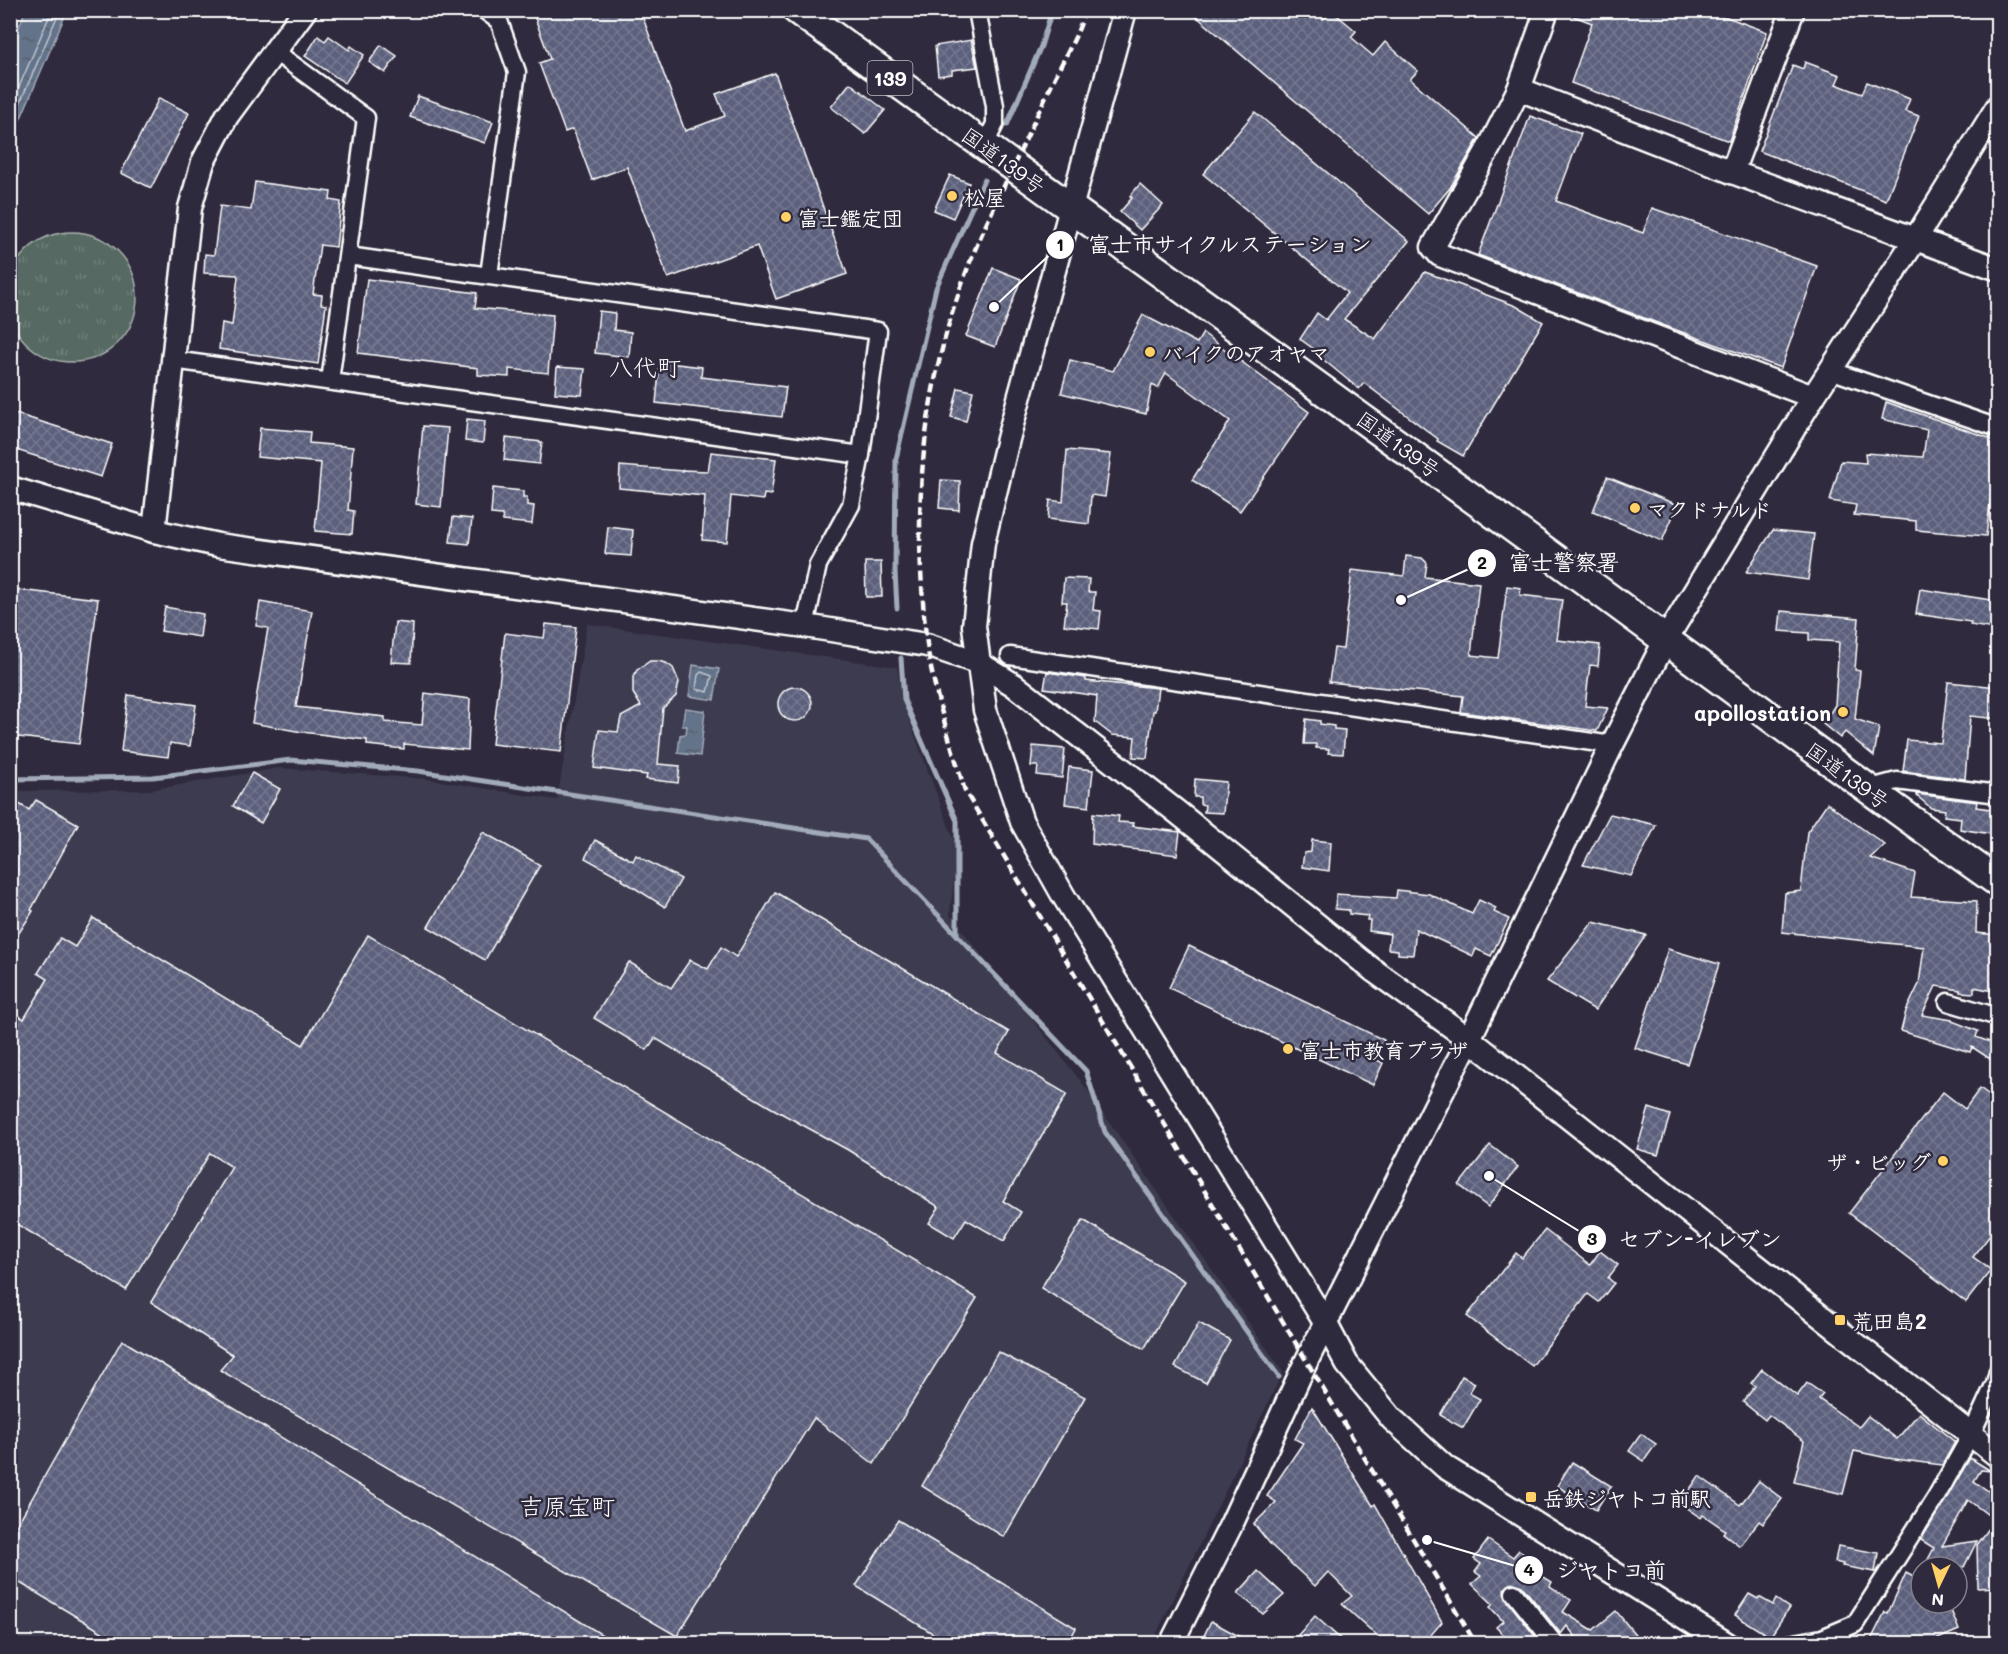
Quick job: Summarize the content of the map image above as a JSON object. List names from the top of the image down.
{
  "streets": {
    "highway": ["139", "国道139号"]
  },
  "districts": ["八代町", "吉原宝町"],
  "places": {
    "other": [
      "松屋",
      "富士鑑定団",
      "富士市サイクルステーション",
      "バイクのアオヤマ",
      "マクドナルド",
      "富士警察署",
      "apollostation",
      "富士市教育プラザ",
      "ザ・ビッグ",
      "セブン-イレブン",
      "ジヤトコ前"
    ],
    "transit": ["荒田島2", "岳鉄ジヤトコ前駅"]
  },
  "north": "bottom"
}
